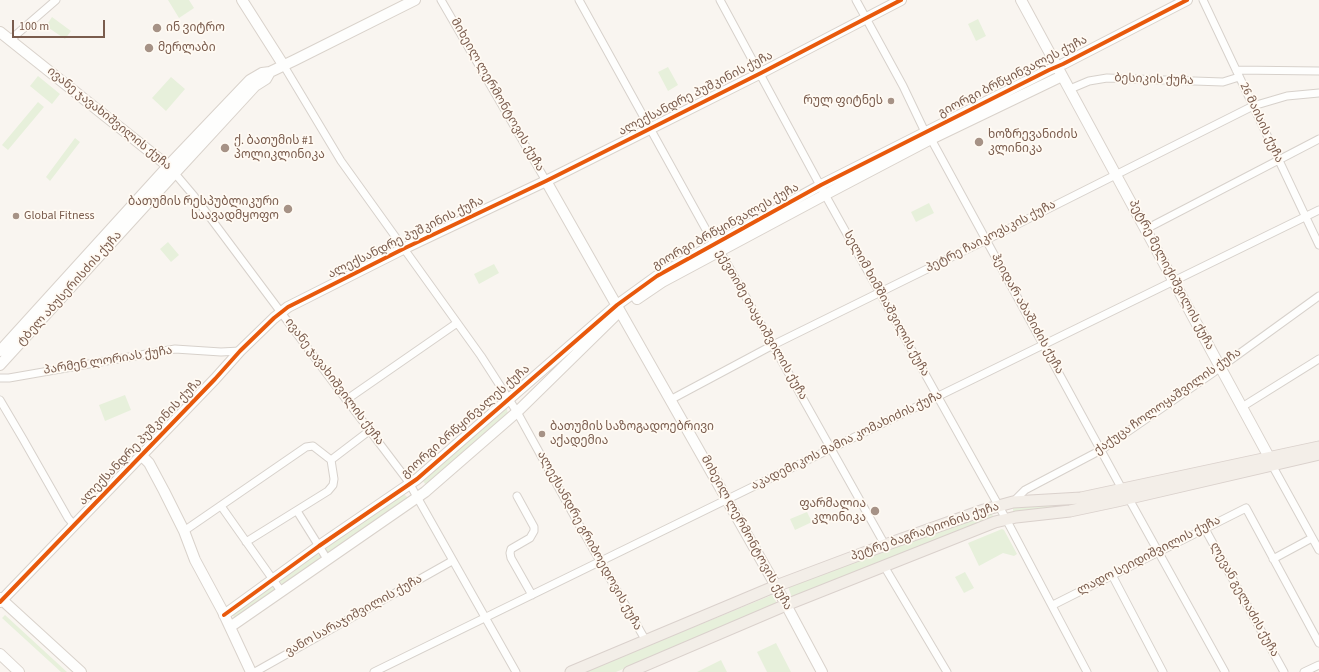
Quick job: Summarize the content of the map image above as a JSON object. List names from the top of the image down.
{
  "streets": {
    "main road": ["პეტრე ბაგრატიონის ქუჩა"],
    "street": [
      "გიორგი ბრწყინვალეს ქუჩა",
      "ბესიკის ქუჩა",
      "ალექსანდრე პუშკინის ქუჩა",
      "მიხეილ ლერმონტოვის ქუჩა",
      "ივანე ჯავახიშვილის ქუჩა",
      "26 მაისის ქუჩა",
      "პეტრე ჩაიკოვსკის ქუჩა",
      "პეტრე მელიქიშვილის ქუჩა",
      "ტბელ აბუსერისძის ქუჩა",
      "სელიმ ხიმშიაშვილის ქუჩა",
      "ჰეიდარ აბაშიძის ქუჩა",
      "ექვთიმე თაყაიშვილის ქუჩა",
      "პარმენ ლორიას ქუჩა",
      "ქაქუცა ჩოლოყაშვილის ქუჩა",
      "აკადემიკოს მამია კომახიძის ქუჩა",
      "ალექსანდრე გრიბოედოვის ქუჩა",
      "ლადო სეიდიშვილის ქუჩა",
      "ლევან გელაძის ქუჩა",
      "ვანო სარაჯიშვილის ქუჩა"
    ]
  },
  "crossings": [
    ["გიორგი ბრწყინვალეს ქუჩა", "მიხეილ ლერმონტოვის ქუჩა"],
    ["გიორგი ბრწყინვალეს ქუჩა", "ივანე ჯავახიშვილის ქუჩა"],
    ["გიორგი ბრწყინვალეს ქუჩა", "პეტრე მელიქიშვილის ქუჩა"],
    ["გიორგი ბრწყინვალეს ქუჩა", "სელიმ ხიმშიაშვილის ქუჩა"],
    ["გიორგი ბრწყინვალეს ქუჩა", "ჰეიდარ აბაშიძის ქუჩა"],
    ["გიორგი ბრწყინვალეს ქუჩა", "ექვთიმე თაყაიშვილის ქუჩა"],
    ["გიორგი ბრწყინვალეს ქუჩა", "ალექსანდრე გრიბოედოვის ქუჩა"],
    ["ბესიკის ქუჩა", "26 მაისის ქუჩა"],
    ["ბესიკის ქუჩა", "პეტრე მელიქიშვილის ქუჩა"],
    ["ალექსანდრე პუშკინის ქუჩა", "მიხეილ ლერმონტოვის ქუჩა"],
    ["ალექსანდრე პუშკინის ქუჩა", "ივანე ჯავახიშვილის ქუჩა"],
    ["ალექსანდრე პუშკინის ქუჩა", "სელიმ ხიმშიაშვილის ქუჩა"],
    ["ალექსანდრე პუშკინის ქუჩა", "ჰეიდარ აბაშიძის ქუჩა"],
    ["ალექსანდრე პუშკინის ქუჩა", "ექვთიმე თაყაიშვილის ქუჩა"],
    ["ალექსანდრე პუშკინის ქუჩა", "პარმენ ლორიას ქუჩა"],
    ["ალექსანდრე პუშკინის ქუჩა", "ალექსანდრე გრიბოედოვის ქუჩა"],
    ["მიხეილ ლერმონტოვის ქუჩა", "პეტრე ჩაიკოვსკის ქუჩა"],
    ["მიხეილ ლერმონტოვის ქუჩა", "აკადემიკოს მამია კომახიძის ქუჩა"],
    ["მიხეილ ლერმონტოვის ქუჩა", "პეტრე ბაგრატიონის ქუჩა"],
    ["ივანე ჯავახიშვილის ქუჩა", "ტბელ აბუსერისძის ქუჩა"],
    ["ივანე ჯავახიშვილის ქუჩა", "აკადემიკოს მამია კომახიძის ქუჩა"],
    ["ივანე ჯავახიშვილის ქუჩა", "ვანო სარაჯიშვილის ქუჩა"],
    ["26 მაისის ქუჩა", "პეტრე ჩაიკოვსკის ქუჩა"],
    ["26 მაისის ქუჩა", "აკადემიკოს მამია კომახიძის ქუჩა"],
    ["პეტრე ჩაიკოვსკის ქუჩა", "პეტრე მელიქიშვილის ქუჩა"],
    ["პეტრე ჩაიკოვსკის ქუჩა", "სელიმ ხიმშიაშვილის ქუჩა"],
    ["პეტრე ჩაიკოვსკის ქუჩა", "ჰეიდარ აბაშიძის ქუჩა"],
    ["პეტრე ჩაიკოვსკის ქუჩა", "ექვთიმე თაყაიშვილის ქუჩა"],
    ["პეტრე მელიქიშვილის ქუჩა", "ქაქუცა ჩოლოყაშვილის ქუჩა"],
    ["პეტრე მელიქიშვილის ქუჩა", "აკადემიკოს მამია კომახიძის ქუჩა"],
    ["პეტრე მელიქიშვილის ქუჩა", "პეტრე ბაგრატიონის ქუჩა"],
    ["ტბელ აბუსერისძის ქუჩა", "ალექსანდრე გრიბოედოვის ქუჩა"],
    ["სელიმ ხიმშიაშვილის ქუჩა", "აკადემიკოს მამია კომახიძის ქუჩა"],
    ["სელიმ ხიმშიაშვილის ქუჩა", "პეტრე ბაგრატიონის ქუჩა"],
    ["სელიმ ხიმშიაშვილის ქუჩა", "ლადო სეიდიშვილის ქუჩა"],
    ["ჰეიდარ აბაშიძის ქუჩა", "ქაქუცა ჩოლოყაშვილის ქუჩა"],
    ["ჰეიდარ აბაშიძის ქუჩა", "აკადემიკოს მამია კომახიძის ქუჩა"],
    ["ჰეიდარ აბაშიძის ქუჩა", "პეტრე ბაგრატიონის ქუჩა"],
    ["ექვთიმე თაყაიშვილის ქუჩა", "აკადემიკოს მამია კომახიძის ქუჩა"],
    ["ექვთიმე თაყაიშვილის ქუჩა", "პეტრე ბაგრატიონის ქუჩა"],
    ["ქაქუცა ჩოლოყაშვილის ქუჩა", "პეტრე ბაგრატიონის ქუჩა"],
    ["აკადემიკოს მამია კომახიძის ქუჩა", "ალექსანდრე გრიბოედოვის ქუჩა"],
    ["პეტრე ბაგრატიონის ქუჩა", "ალექსანდრე გრიბოედოვის ქუჩა"],
    ["ლადო სეიდიშვილის ქუჩა", "ლევან გელაძის ქუჩა"]
  ],
  "places": [
    "ინ ვიტრო",
    "მერლაბი",
    "რულ ფიტნეს",
    "ხოზრევანიძის კლინიკა",
    "ქ. ბათუმის #1 პოლიკლინიკა",
    "ბათუმის რესპუბლიკური საავადმყოფო",
    "Global Fitness",
    "ბათუმის საზოგადოებრივი აქადემია",
    "ფარმალია კლინიკა"
  ],
  "scale_bar": "100 m"
}
